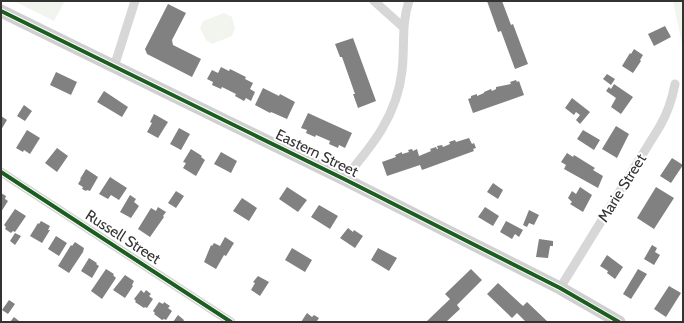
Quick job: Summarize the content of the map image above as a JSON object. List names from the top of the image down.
{
  "streets": {
    "street": ["Eastern Street", "Marie Street", "Russell Street"]
  },
  "crossings": [
    ["Eastern Street", "Marie Street"]
  ]
}
